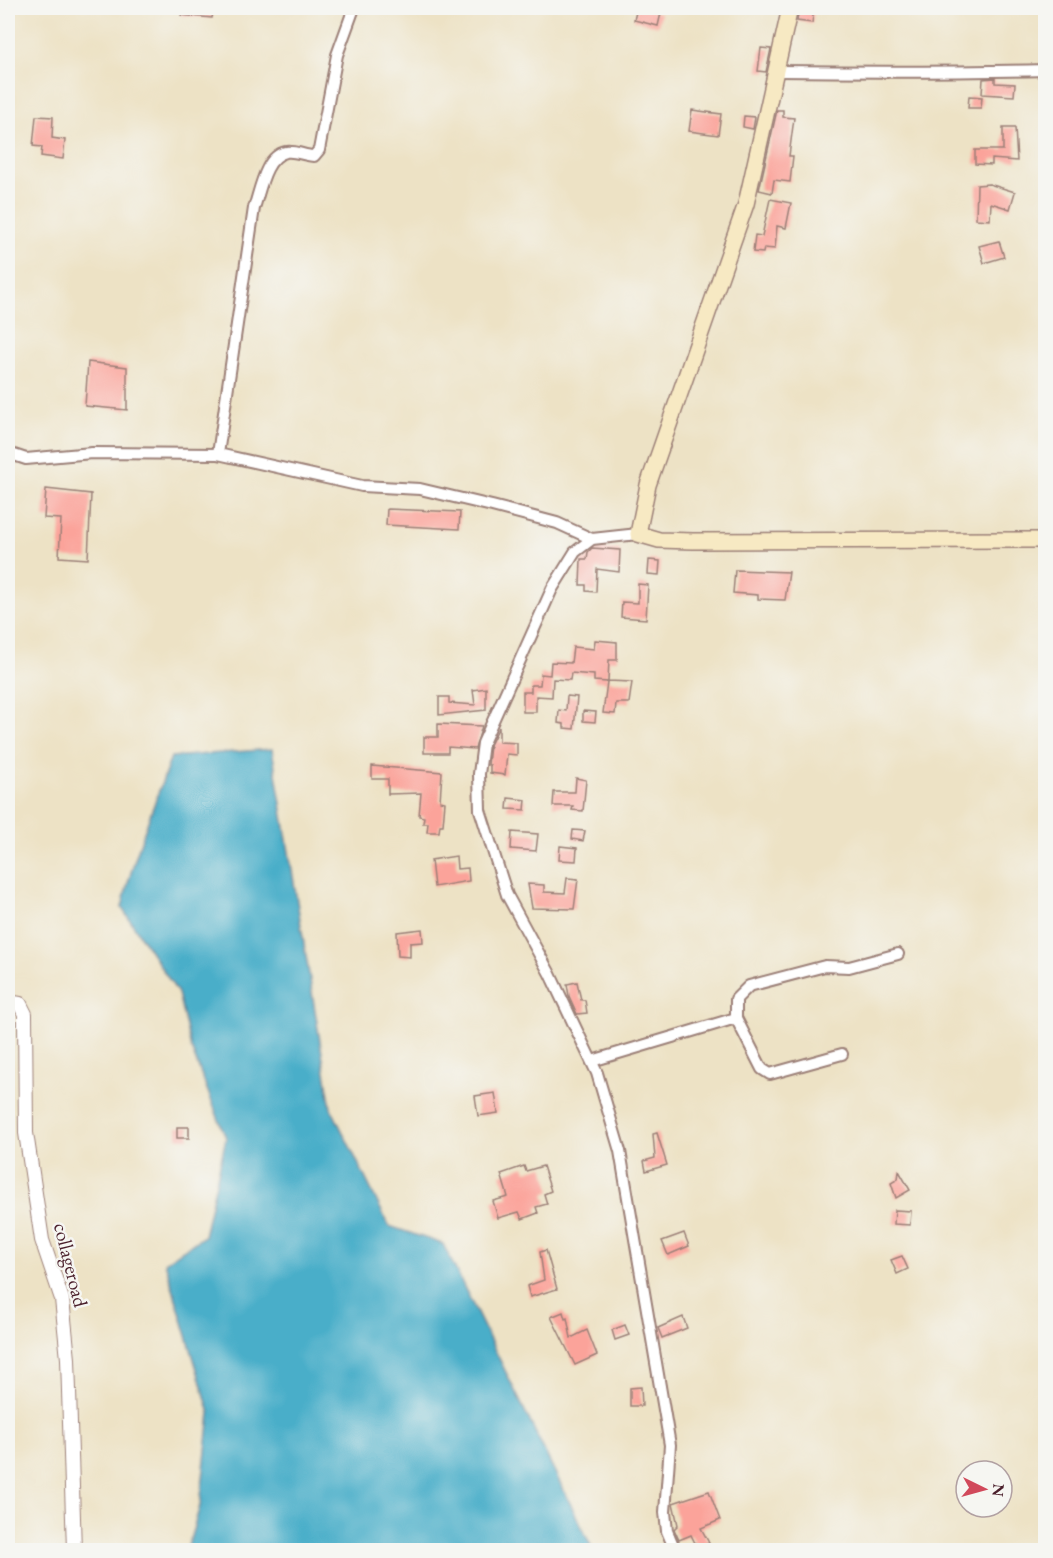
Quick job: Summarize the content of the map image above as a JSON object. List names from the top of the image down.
{
  "streets": {
    "street": ["collageroad"]
  },
  "north": "right"
}
